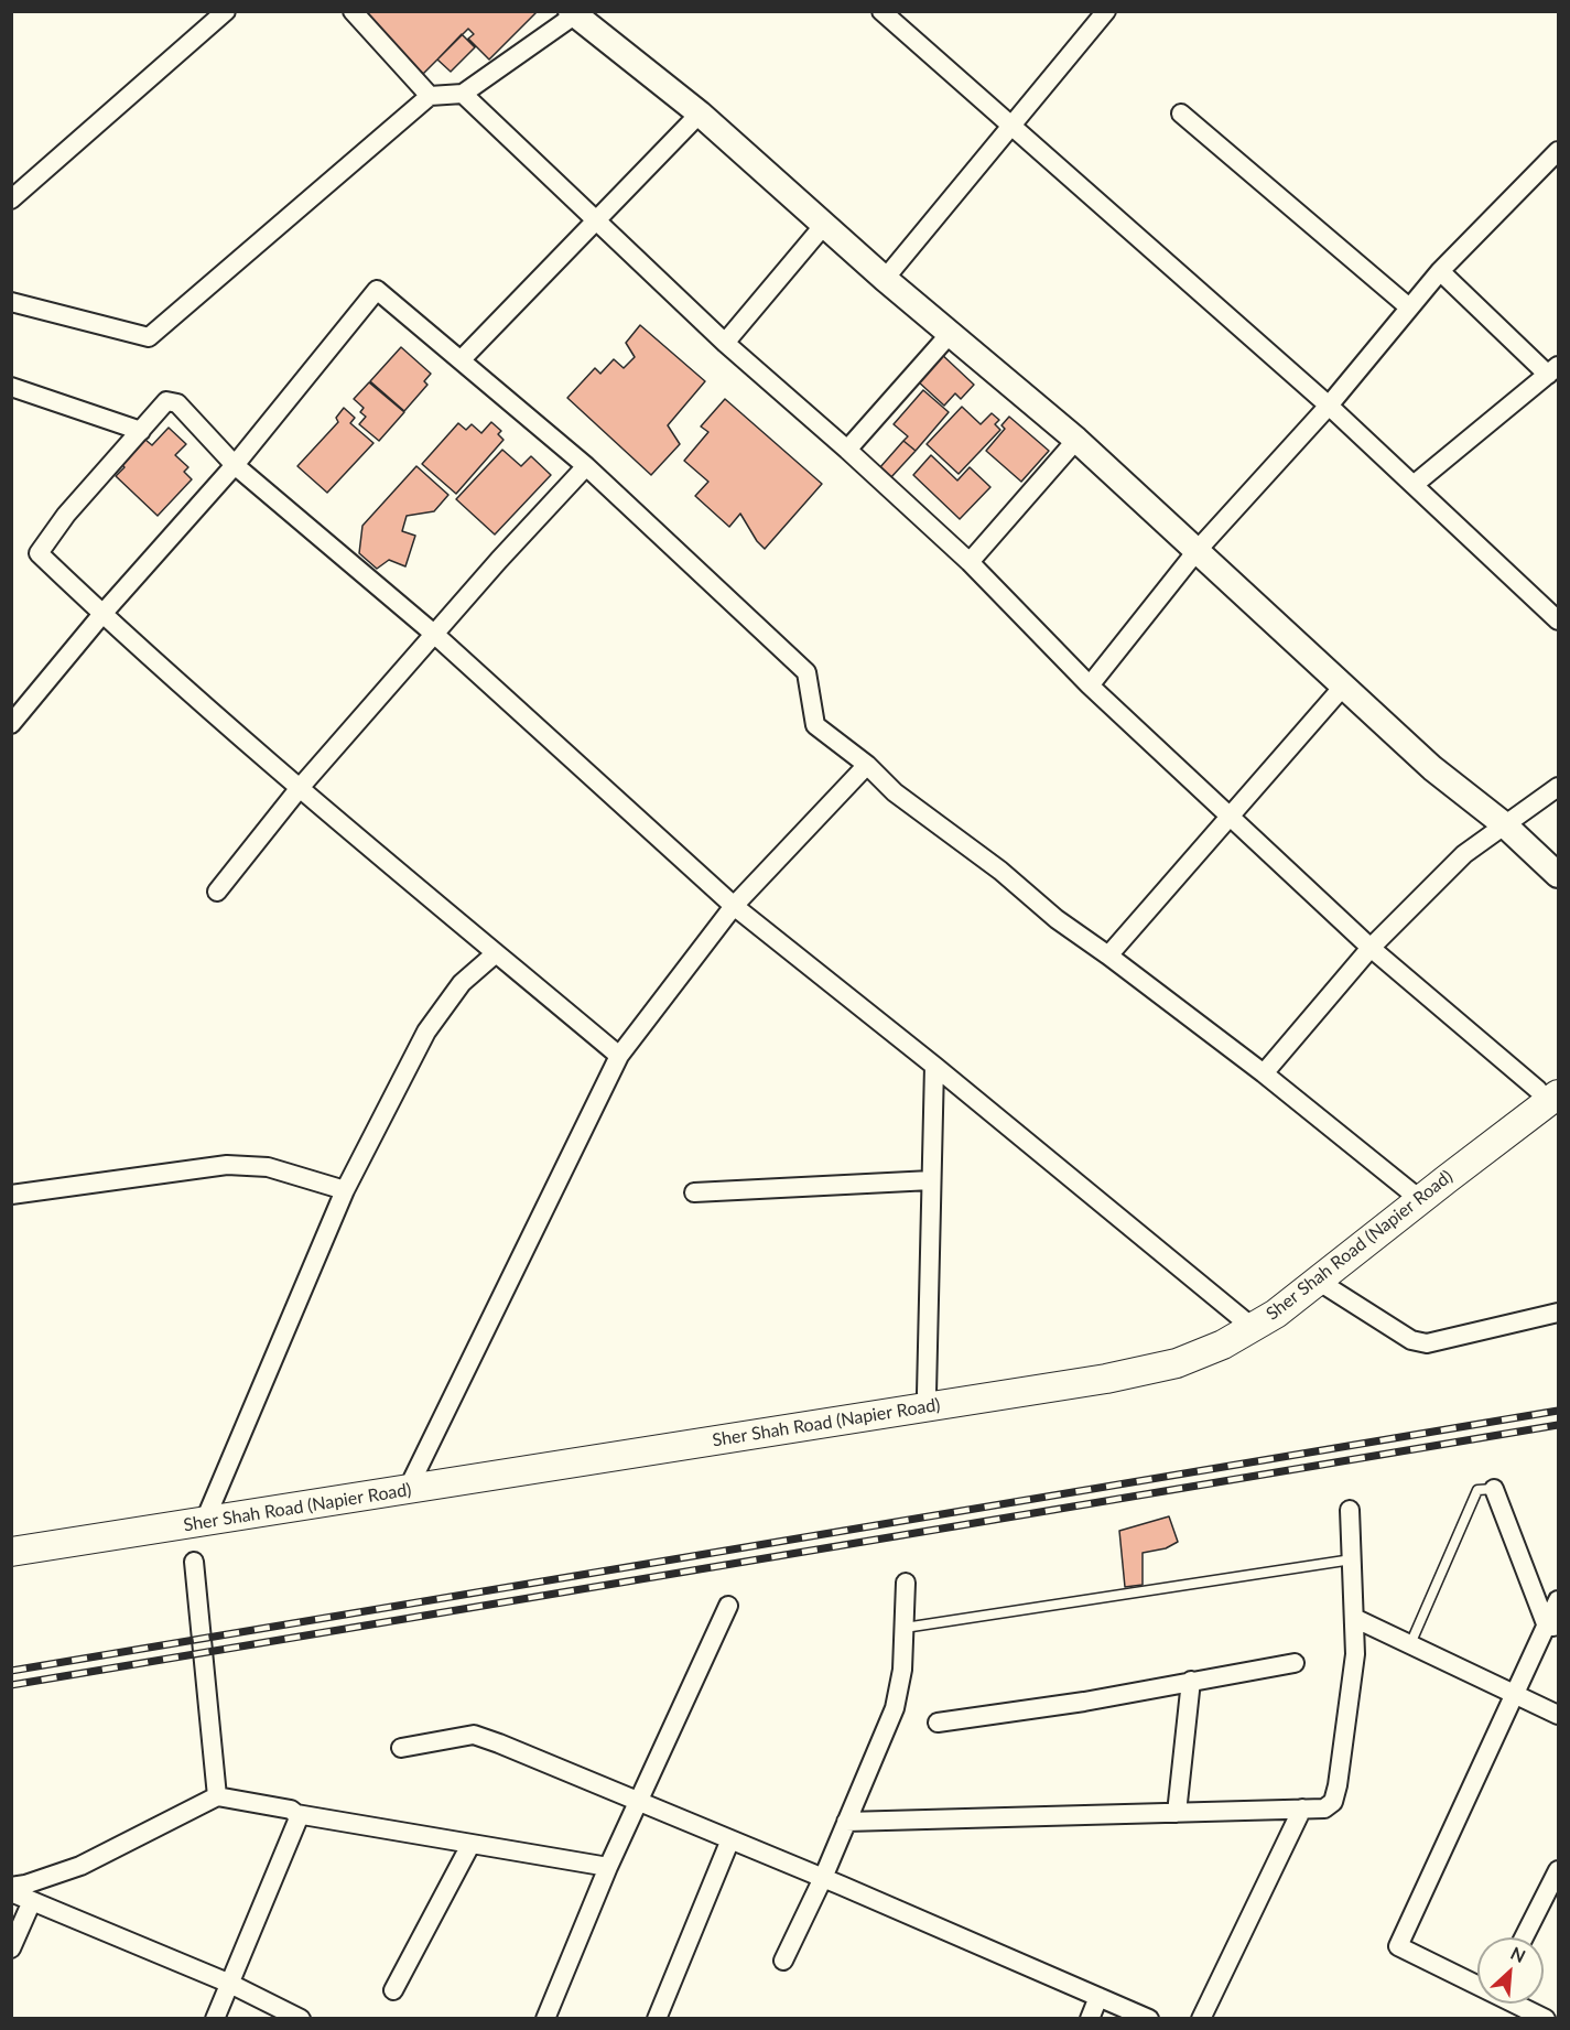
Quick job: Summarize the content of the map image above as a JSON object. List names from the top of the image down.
{
  "streets": {
    "main road": ["Sher Shah Road (Napier Road)"]
  },
  "north": "top right"
}
